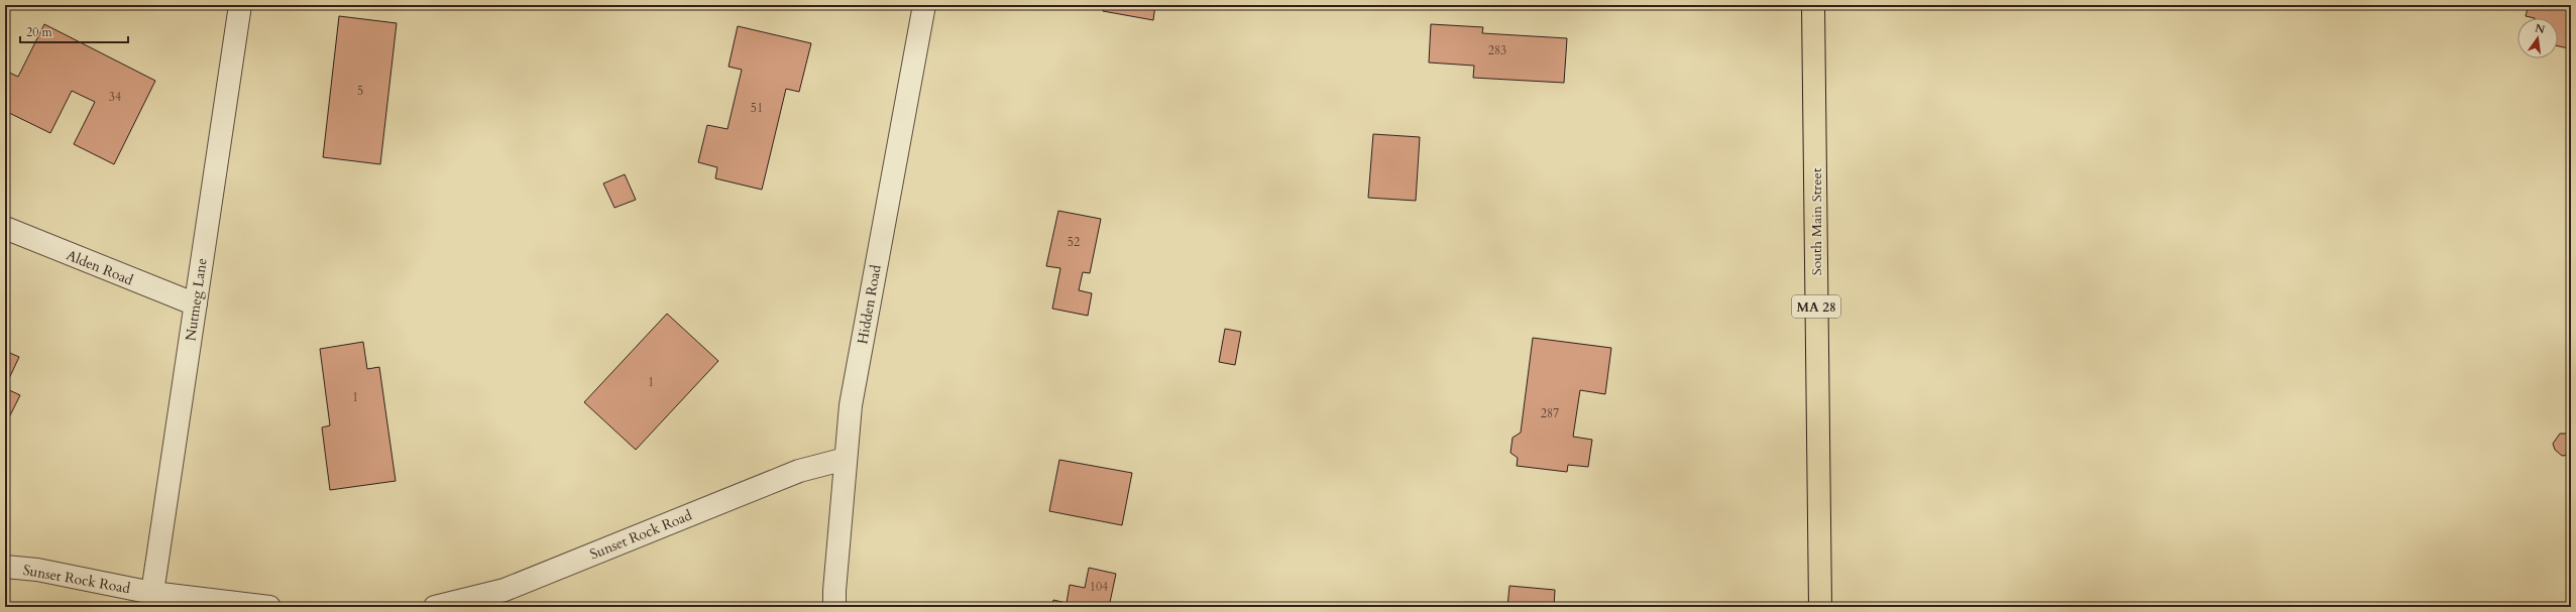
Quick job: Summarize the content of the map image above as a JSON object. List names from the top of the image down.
{
  "streets": {
    "main road": ["South Main Street", "MA 28"],
    "street": [
      "Alden Road",
      "Nutmeg Lane",
      "Hidden Road",
      "Sunset Rock Road"
    ]
  },
  "crossings": [
    ["Alden Road", "Nutmeg Lane"],
    ["Nutmeg Lane", "Sunset Rock Road"],
    ["Hidden Road", "Sunset Rock Road"]
  ],
  "house_numbers": [
    "283",
    "5",
    "34",
    "51",
    "52",
    "1",
    "1",
    "287",
    "104"
  ],
  "scale_bar": "20 m",
  "north": "top"
}
